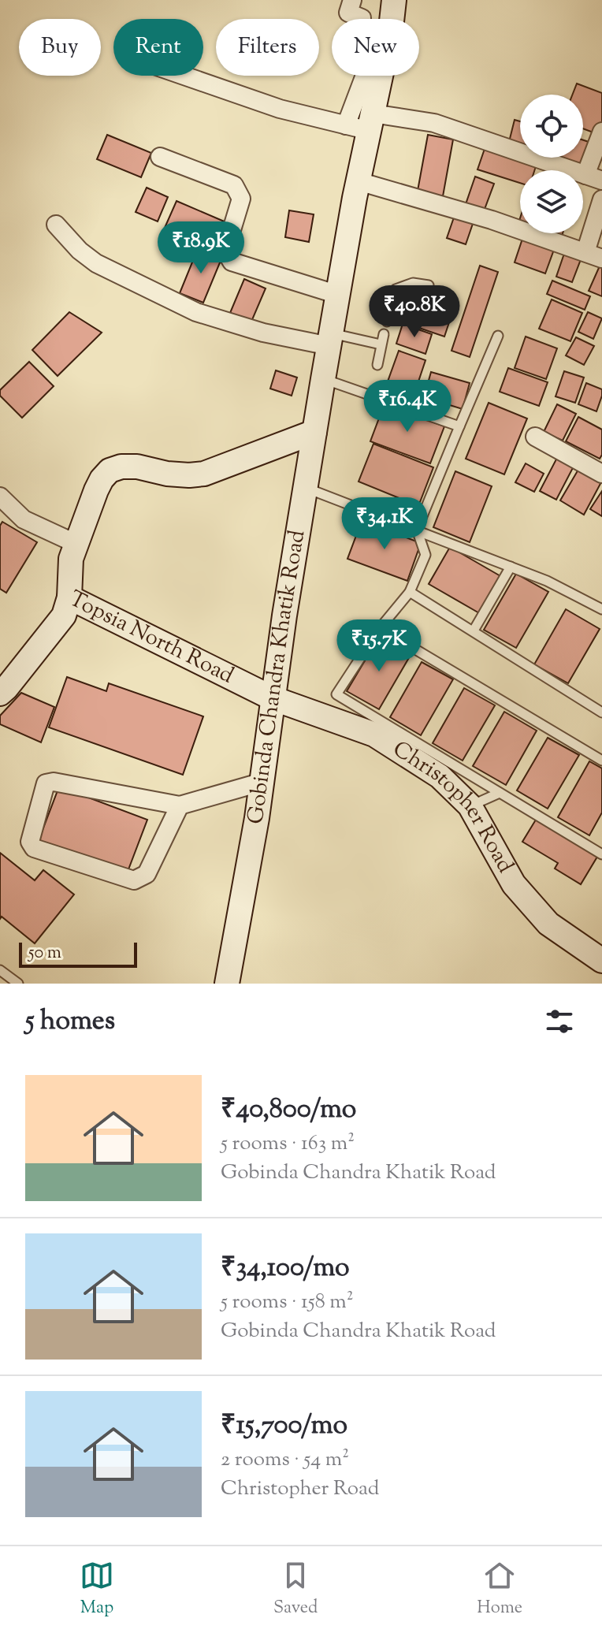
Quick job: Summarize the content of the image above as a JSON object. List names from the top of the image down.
{
  "streets": {
    "street": ["Topsia North Road", "Gobinda Chandra Khatik Road", "Christopher Road"]
  },
  "crossings": [
    ["Topsia North Road", "Gobinda Chandra Khatik Road"],
    ["Topsia North Road", "Christopher Road"],
    ["Gobinda Chandra Khatik Road", "Christopher Road"]
  ],
  "scale_bar": "50 m",
  "page": {
    "chip": [
      "Buy",
      "Rent",
      "Filters",
      "New"
    ],
    "price": [
      "₹18.9K",
      "₹40.8K",
      "₹16.4K",
      "₹34.1K",
      "₹15.7K"
    ],
    "scale": "50 m",
    "heading": "5 homes",
    "list": [
      {
        "name": "₹40,800/mo",
        "note": "5 rooms · 163 m² · Gobinda Chandra Khatik Road"
      },
      {
        "name": "₹34,100/mo",
        "note": "5 rooms · 158 m² · Gobinda Chandra Khatik Road"
      },
      {
        "name": "₹15,700/mo",
        "note": "2 rooms · 54 m² · Christopher Road"
      }
    ],
    "tabs": ["Map", "Saved", "Home"]
  }
}
